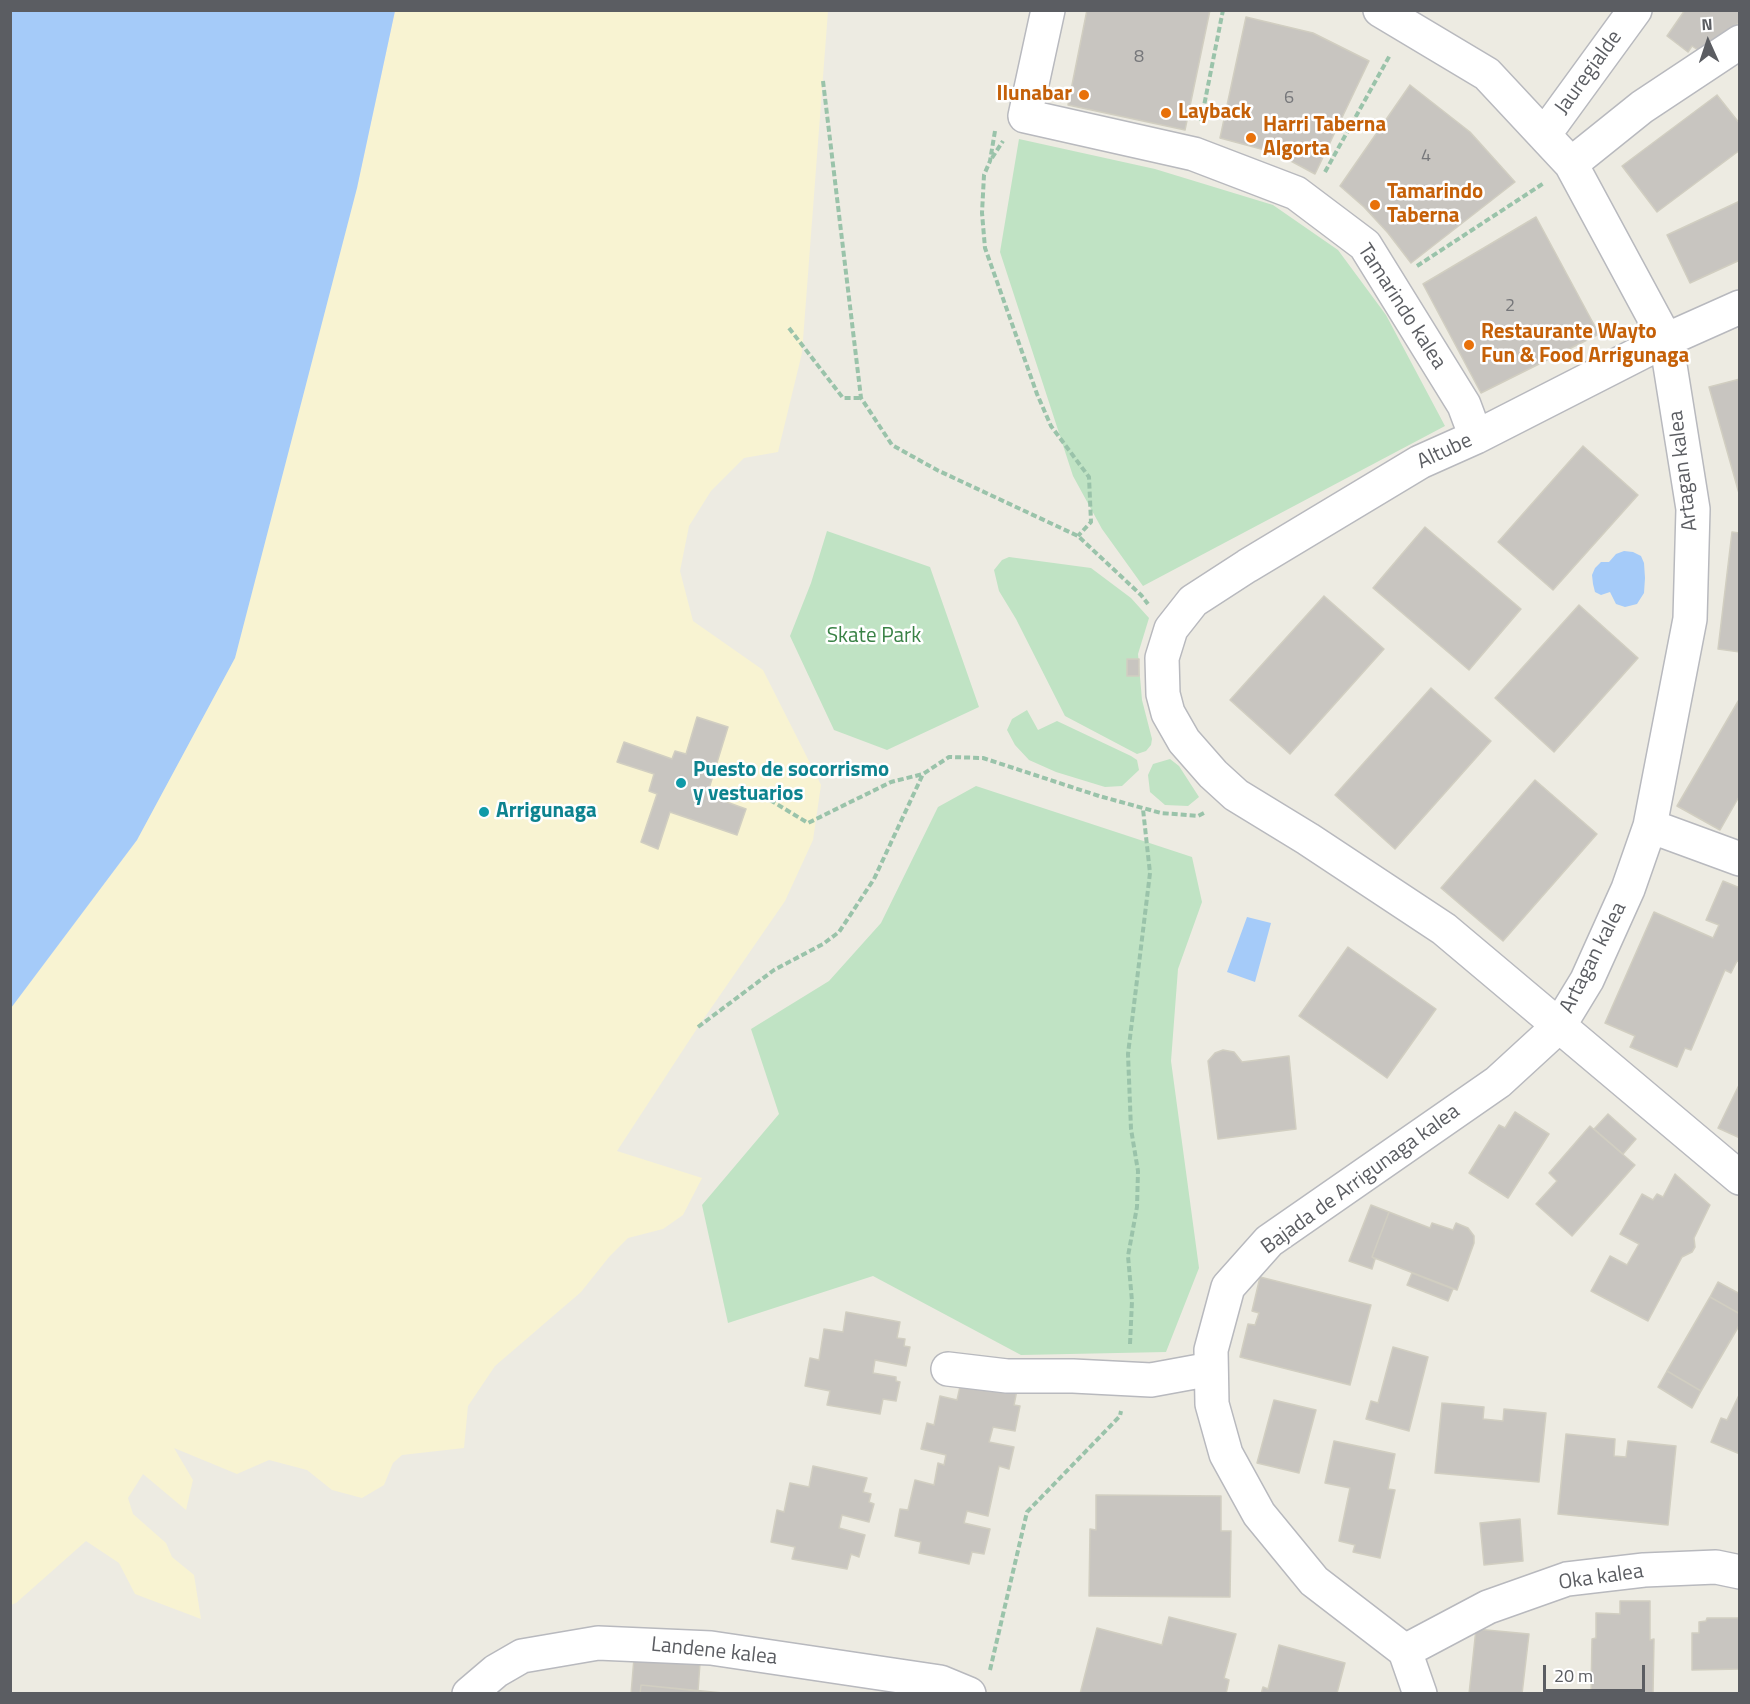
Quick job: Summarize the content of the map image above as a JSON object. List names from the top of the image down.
{
  "streets": {
    "street": [
      "Jauregialde",
      "Tamarindo kalea",
      "Altube",
      "Artagan kalea",
      "Bajada de Arrigunaga kalea",
      "Oka kalea",
      "Landene kalea"
    ]
  },
  "crossings": [
    ["Jauregialde", "Artagan kalea"],
    ["Tamarindo kalea", "Altube"],
    ["Altube", "Artagan kalea"],
    ["Artagan kalea", "Bajada de Arrigunaga kalea"],
    ["Bajada de Arrigunaga kalea", "Oka kalea"]
  ],
  "parks": ["Skate Park"],
  "places": [
    "Ilunabar",
    "Layback",
    "Harri Taberna Algorta",
    "Tamarindo Taberna",
    "Restaurante Wayto Fun & Food Arrigunaga",
    "Puesto de socorrismo y vestuarios",
    "Arrigunaga"
  ],
  "house_numbers": [
    "8",
    "6",
    "4",
    "2"
  ],
  "scale_bar": "20 m",
  "north": "top"
}
